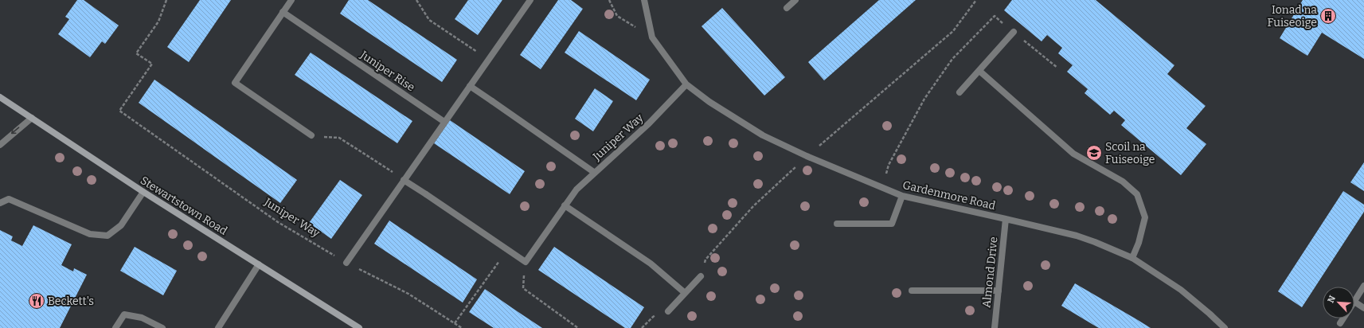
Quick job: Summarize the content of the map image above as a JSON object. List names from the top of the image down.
{
  "streets": {
    "main road": ["Stewartstown Road"],
    "street": [
      "Juniper Rise",
      "Juniper Way",
      "Gardenmore Road",
      "Almond Drive"
    ]
  },
  "crossings": [
    ["Juniper Way", "Gardenmore Road"],
    ["Gardenmore Road", "Almond Drive"]
  ],
  "places": {
    "building": ["Ionad na Fuiseoige"],
    "school or university": ["Scoil na Fuiseoige"],
    "restaurant": ["Beckett's"]
  },
  "north": "top left"
}
